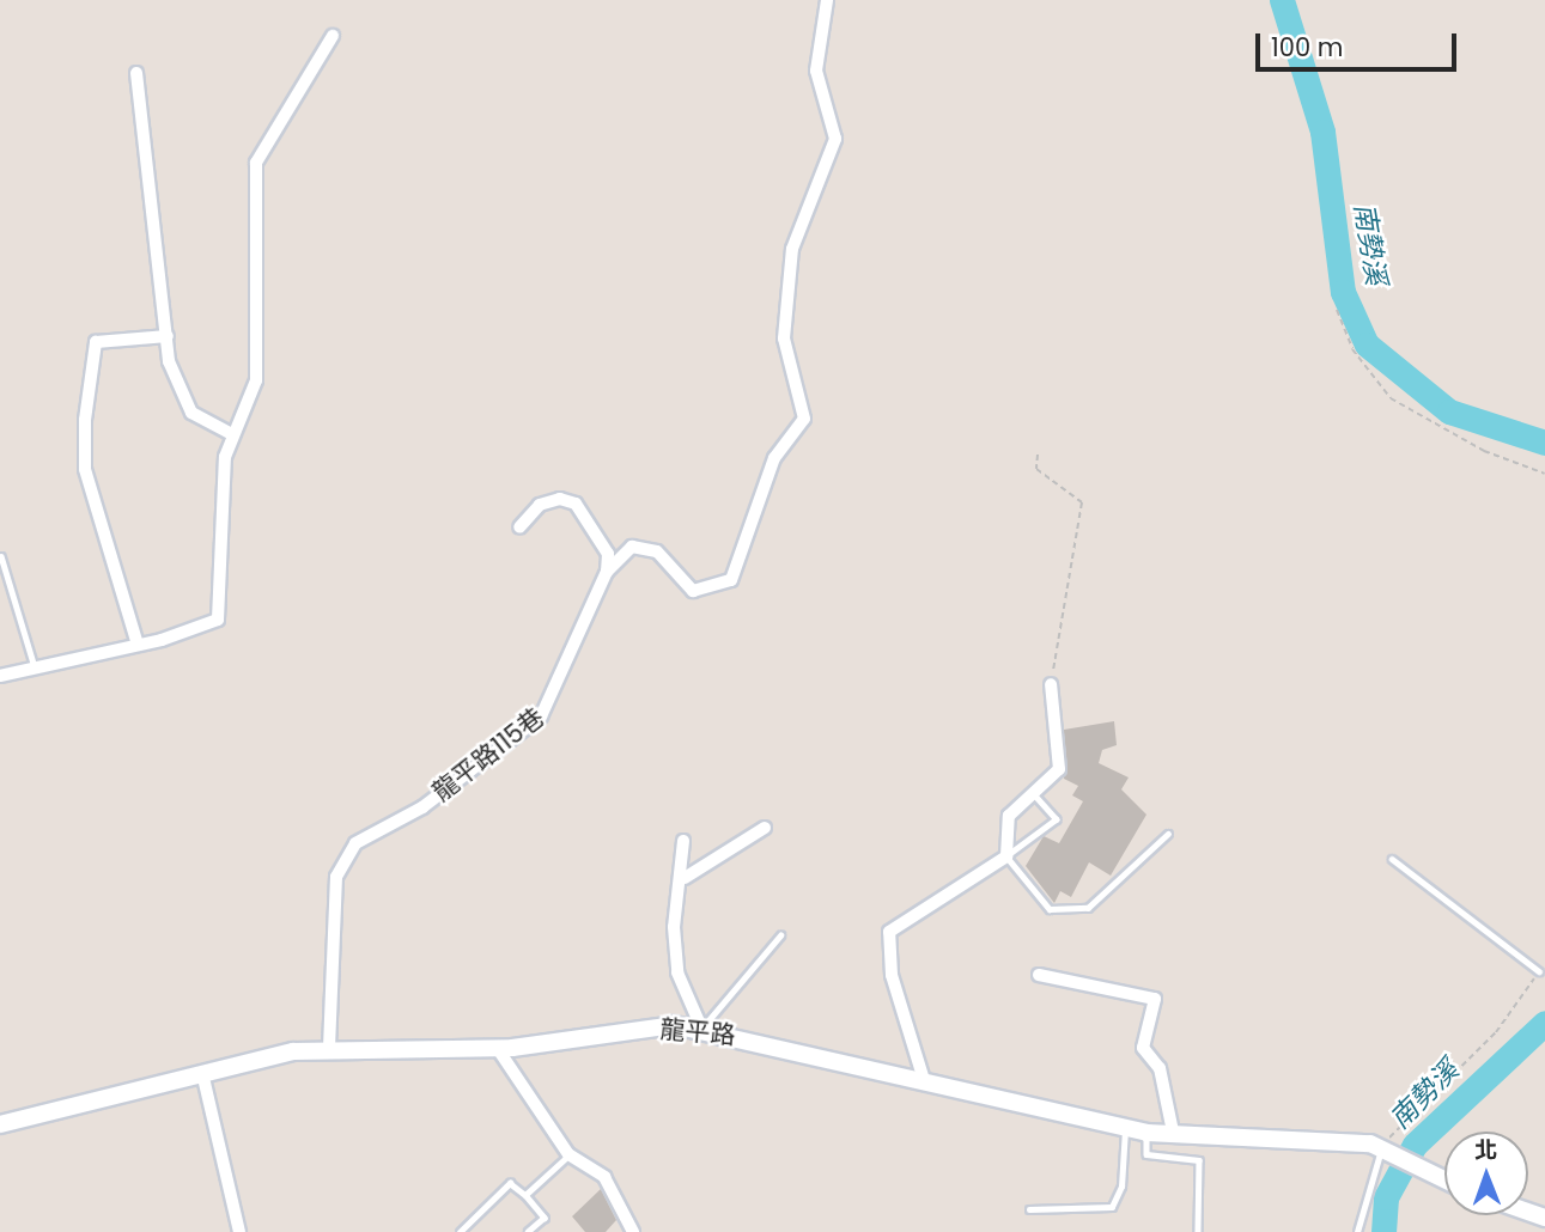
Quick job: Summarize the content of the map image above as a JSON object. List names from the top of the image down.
{
  "streets": {
    "street": ["龍平路115巷", "龍平路"]
  },
  "crossings": [
    ["龍平路115巷", "龍平路"]
  ],
  "water": ["南勢溪"],
  "scale_bar": "100 m",
  "north": "top"
}
